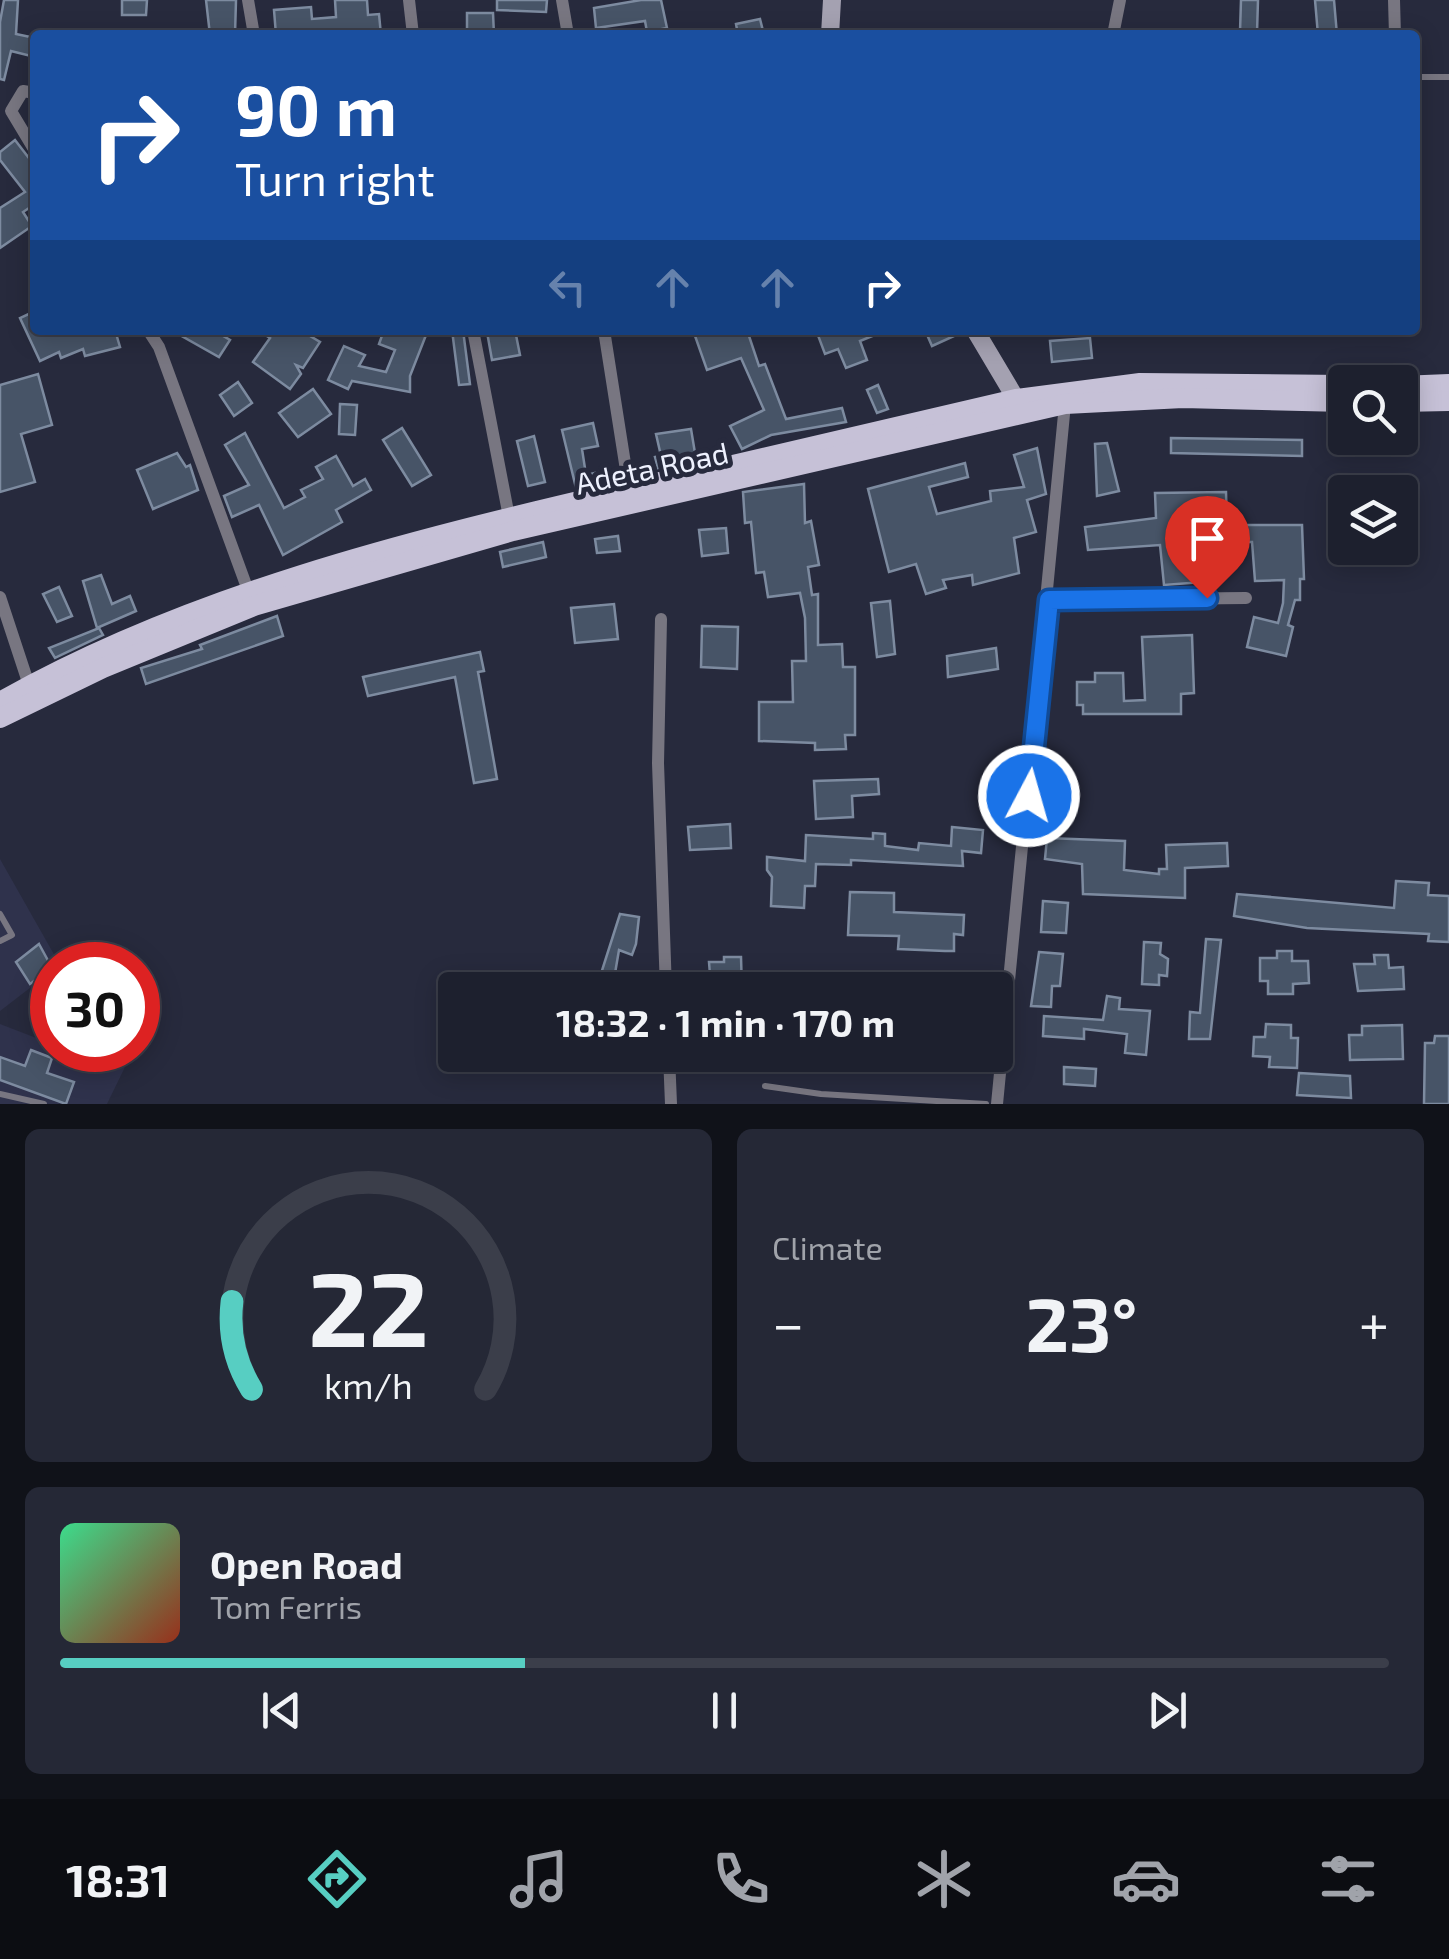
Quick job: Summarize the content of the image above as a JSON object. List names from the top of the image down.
{
  "streets": {
    "main road": ["Adeta Road"]
  },
  "page": {
    "turn": ["90 m", "Turn right"],
    "limit": "30",
    "trip": "18:32 · 1 min · 170 m",
    "tile": "Climate",
    "heat": ["−", "23°", "+"],
    "song": ["Open Road", "Tom Ferris"],
    "tabs": "18:31",
    "gauge": ["22", "km/h"]
  }
}
